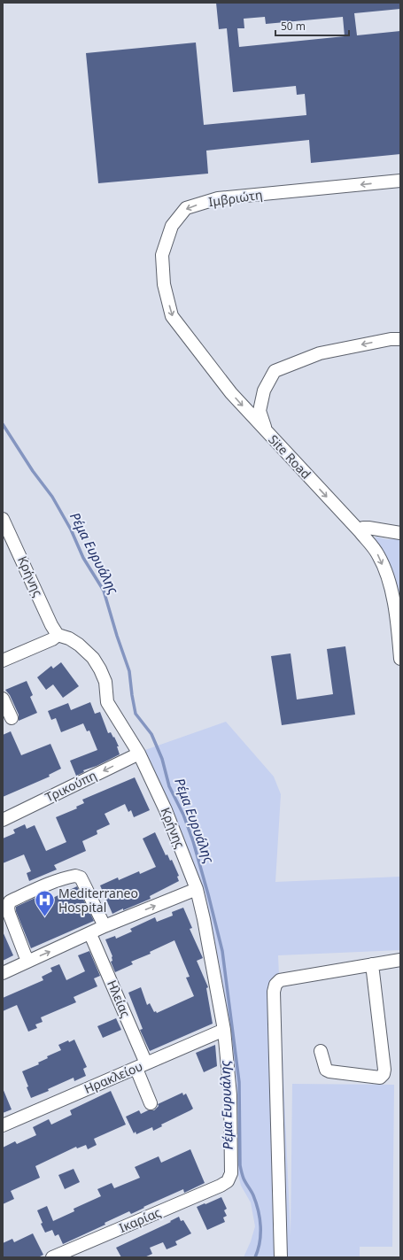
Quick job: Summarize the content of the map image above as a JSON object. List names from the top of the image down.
{
  "streets": {
    "street": [
      "Ιμβριώτη",
      "Site Road",
      "Κρήνης",
      "Τρικούπη",
      "Ηλείας",
      "Ηρακλείου",
      "Ικαρίας"
    ]
  },
  "crossings": [
    ["Ιμβριώτη", "Site Road"],
    ["Κρήνης", "Τρικούπη"],
    ["Κρήνης", "Ηρακλείου"],
    ["Κρήνης", "Ικαρίας"],
    ["Ηλείας", "Ηρακλείου"]
  ],
  "one_way": ["Τρικούπη"],
  "water": ["Ρέμα Ευρυάλης"],
  "places": {
    "hospital": ["Mediterraneo Hospital"]
  },
  "scale_bar": "50 m"
}
